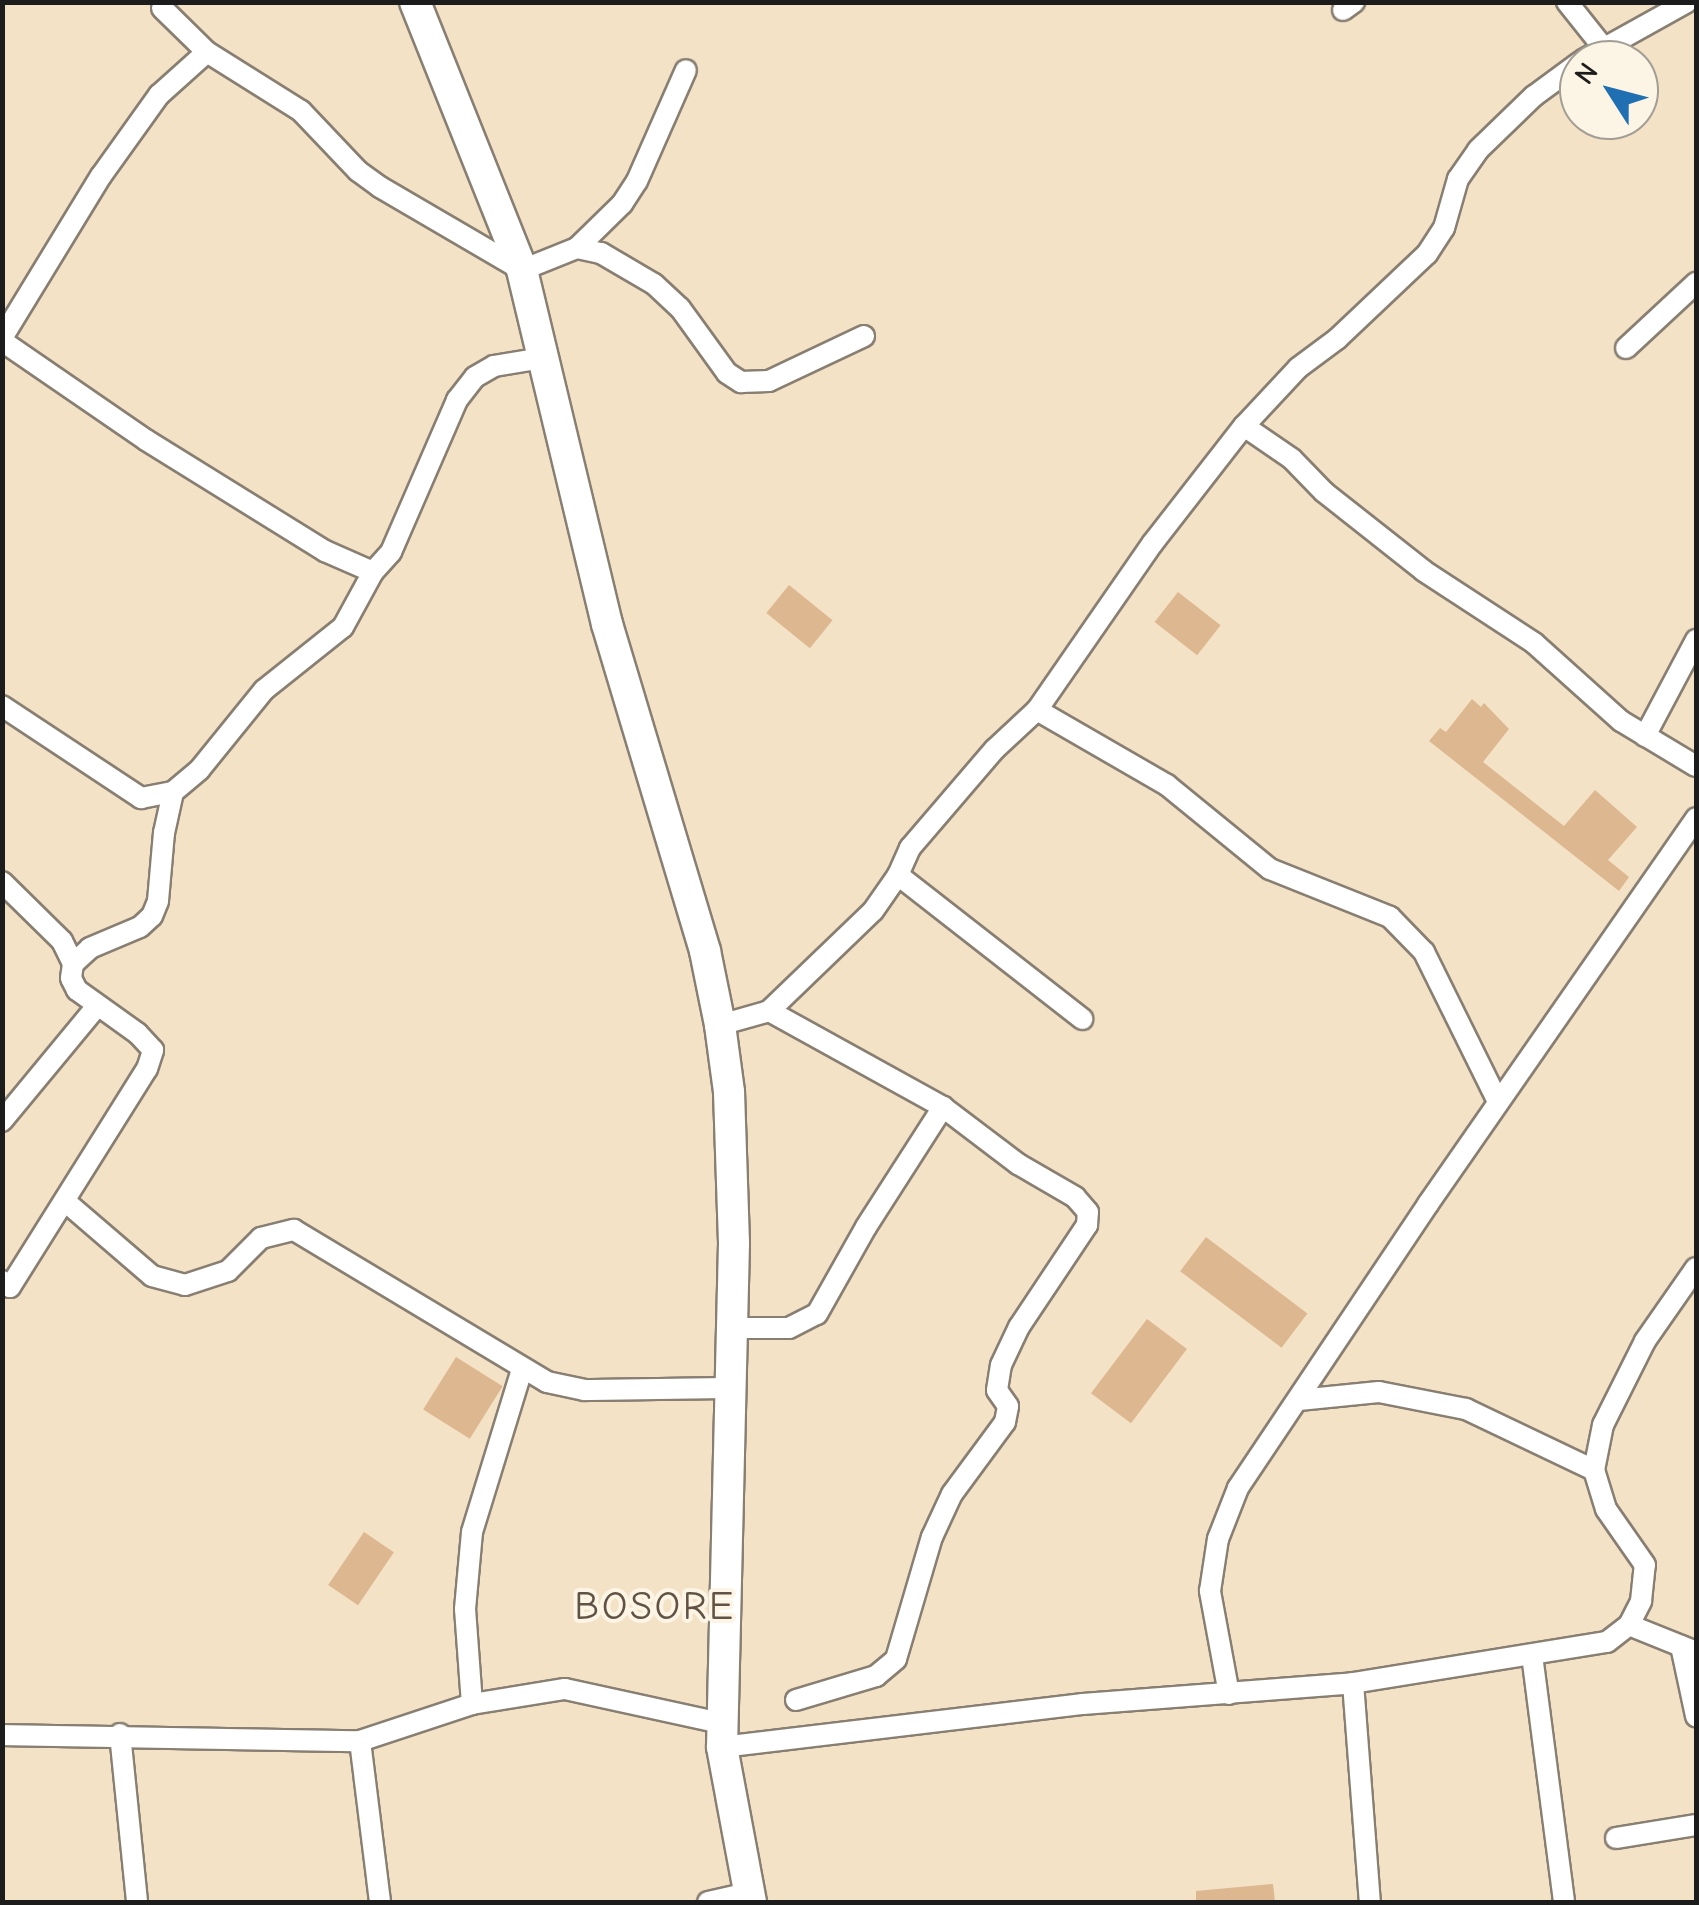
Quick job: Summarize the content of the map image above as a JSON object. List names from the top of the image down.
{
  "districts": ["BOSORE"],
  "north": "top left"
}
